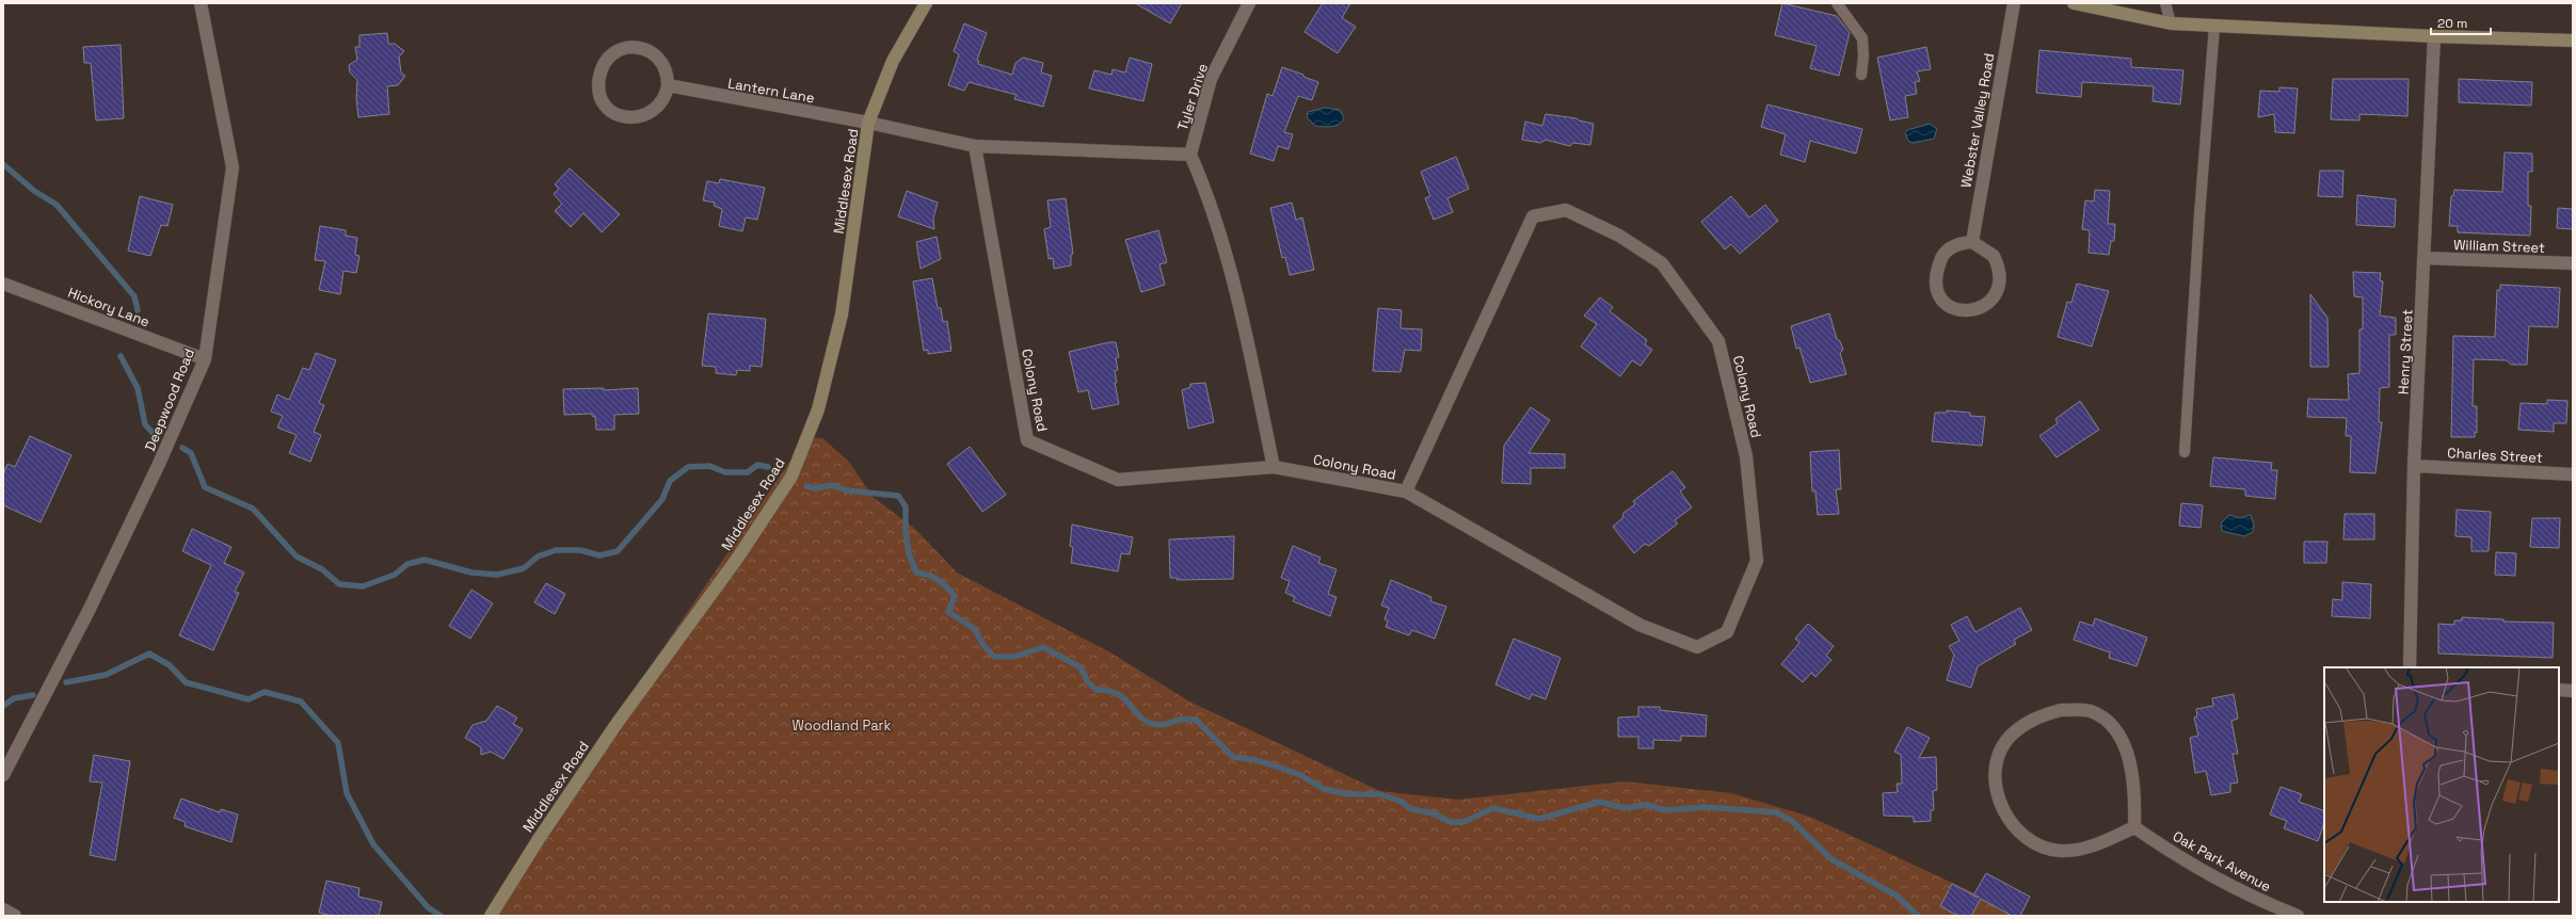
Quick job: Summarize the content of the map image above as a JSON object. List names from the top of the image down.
{
  "streets": {
    "street": [
      "Lantern Lane",
      "Tyler Drive",
      "Webster Valley Road",
      "Middlesex Road",
      "William Street",
      "Hickory Lane",
      "Henry Street",
      "Colony Road",
      "Deepwood Road",
      "Charles Street",
      "Oak Park Avenue"
    ]
  },
  "crossings": [
    ["Lantern Lane", "Middlesex Road"],
    ["William Street", "Henry Street"],
    ["Hickory Lane", "Deepwood Road"],
    ["Henry Street", "Charles Street"]
  ],
  "parks": ["Woodland Park"],
  "scale_bar": "20 m"
}
